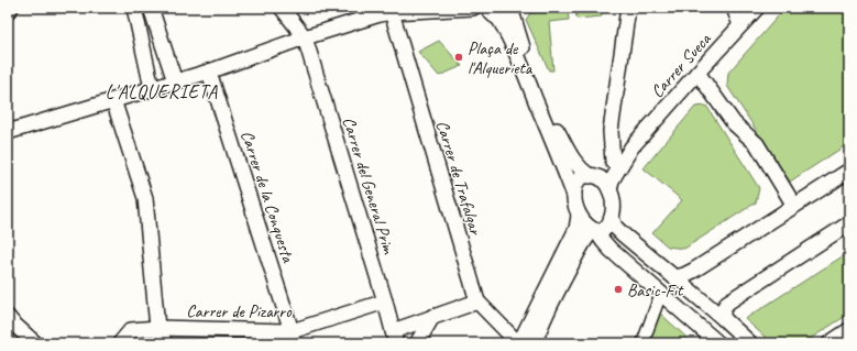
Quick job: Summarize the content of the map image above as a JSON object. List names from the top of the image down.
{
  "streets": {
    "street": [
      "Carrer Sueca",
      "Carrer de Trafalgar",
      "Carrer del General Prim",
      "Carrer de la Conquesta",
      "Carrer de Pizarro"
    ]
  },
  "crossings": [
    ["Carrer del General Prim", "Carrer de Pizarro"],
    ["Carrer de la Conquesta", "Carrer de Pizarro"]
  ],
  "districts": ["L'ALQUERIETA"],
  "places": ["Plaça de l'Alquerieta", "Basic-Fit"]
}
